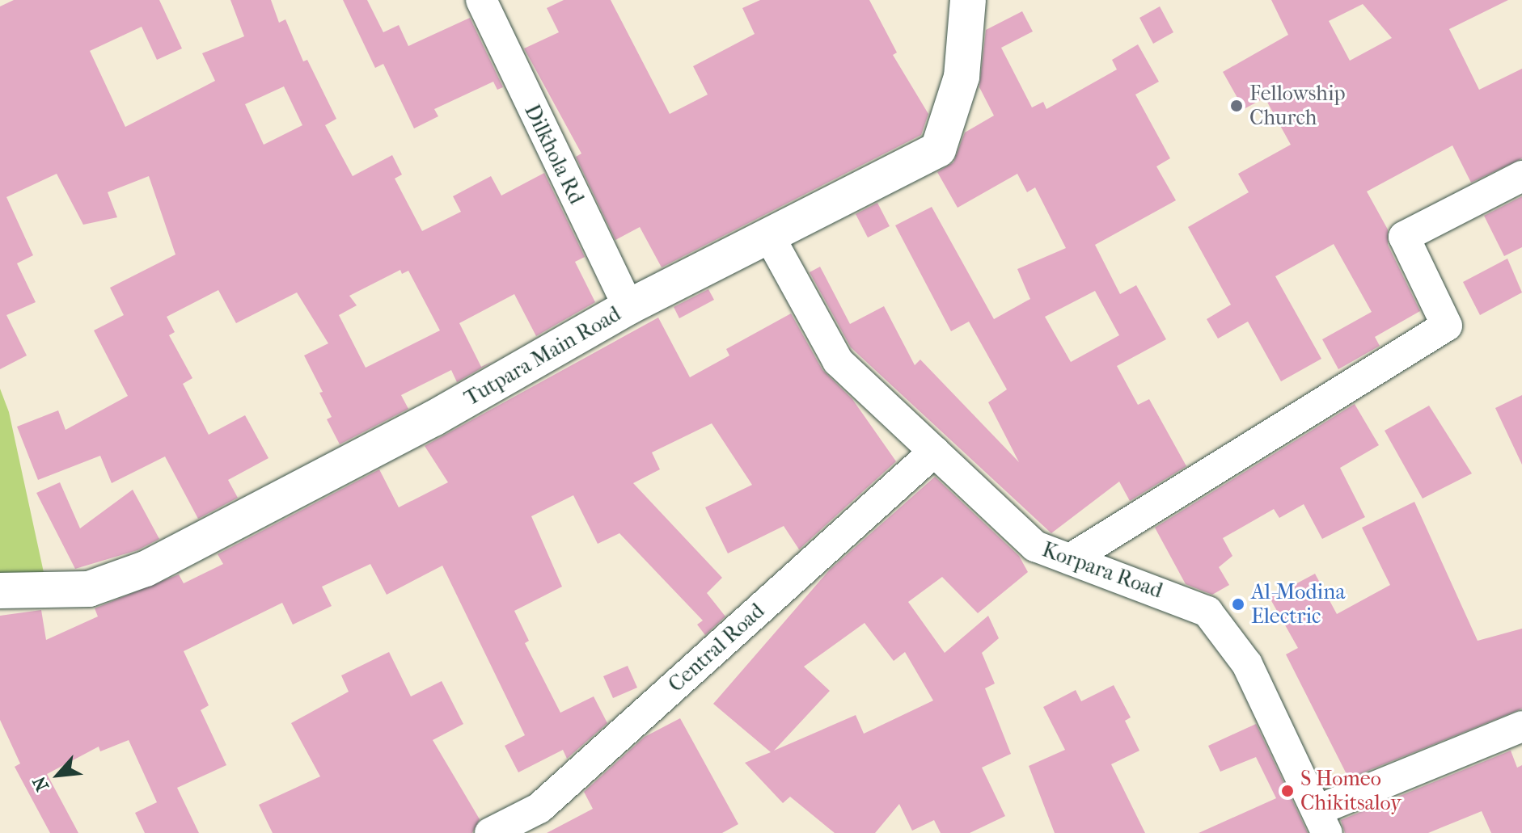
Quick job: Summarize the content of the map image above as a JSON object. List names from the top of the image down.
{
  "streets": {
    "street": [
      "Dilkhola Rd",
      "Tutpara Main Road",
      "Korpara Road",
      "Central Road"
    ]
  },
  "crossings": [
    ["Dilkhola Rd", "Tutpara Main Road"],
    ["Tutpara Main Road", "Korpara Road"],
    ["Korpara Road", "Central Road"]
  ],
  "places": ["Fellowship Church", "Al-Modina Electric", "S Homeo Chikitsaloy"],
  "north": "bottom left"
}
